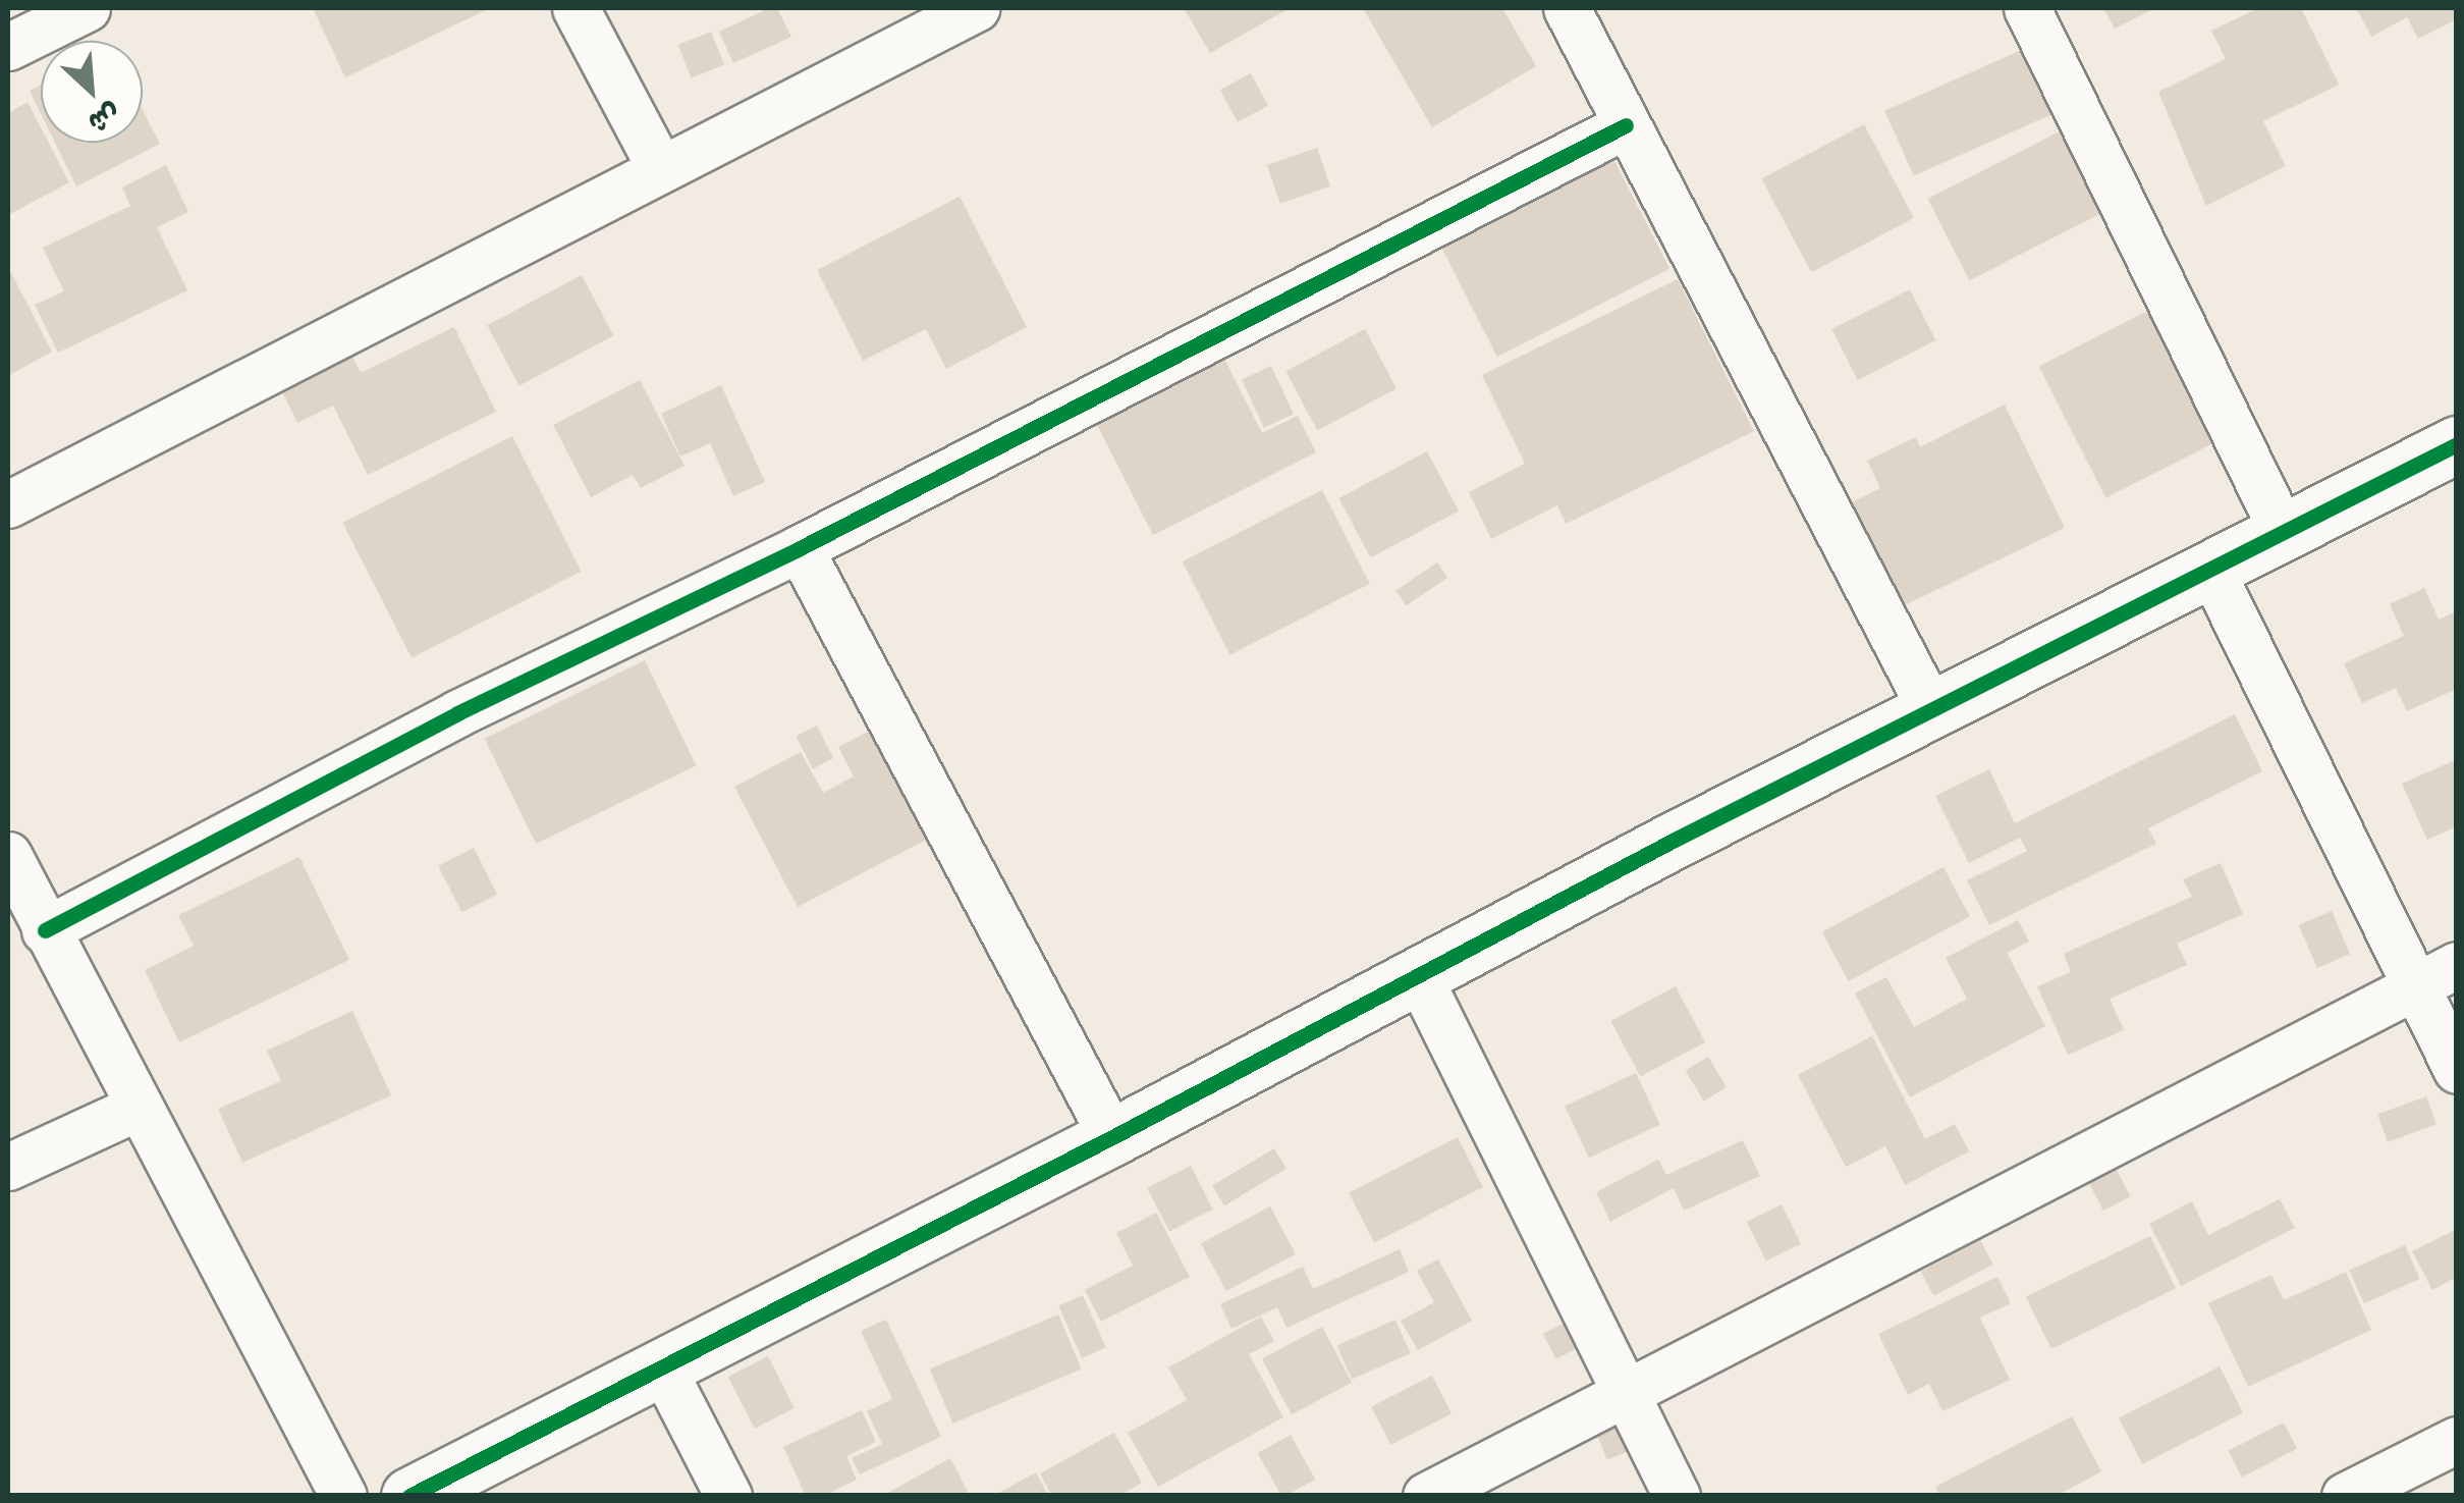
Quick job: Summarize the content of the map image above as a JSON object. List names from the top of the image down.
{
  "north": "bottom right"
}
